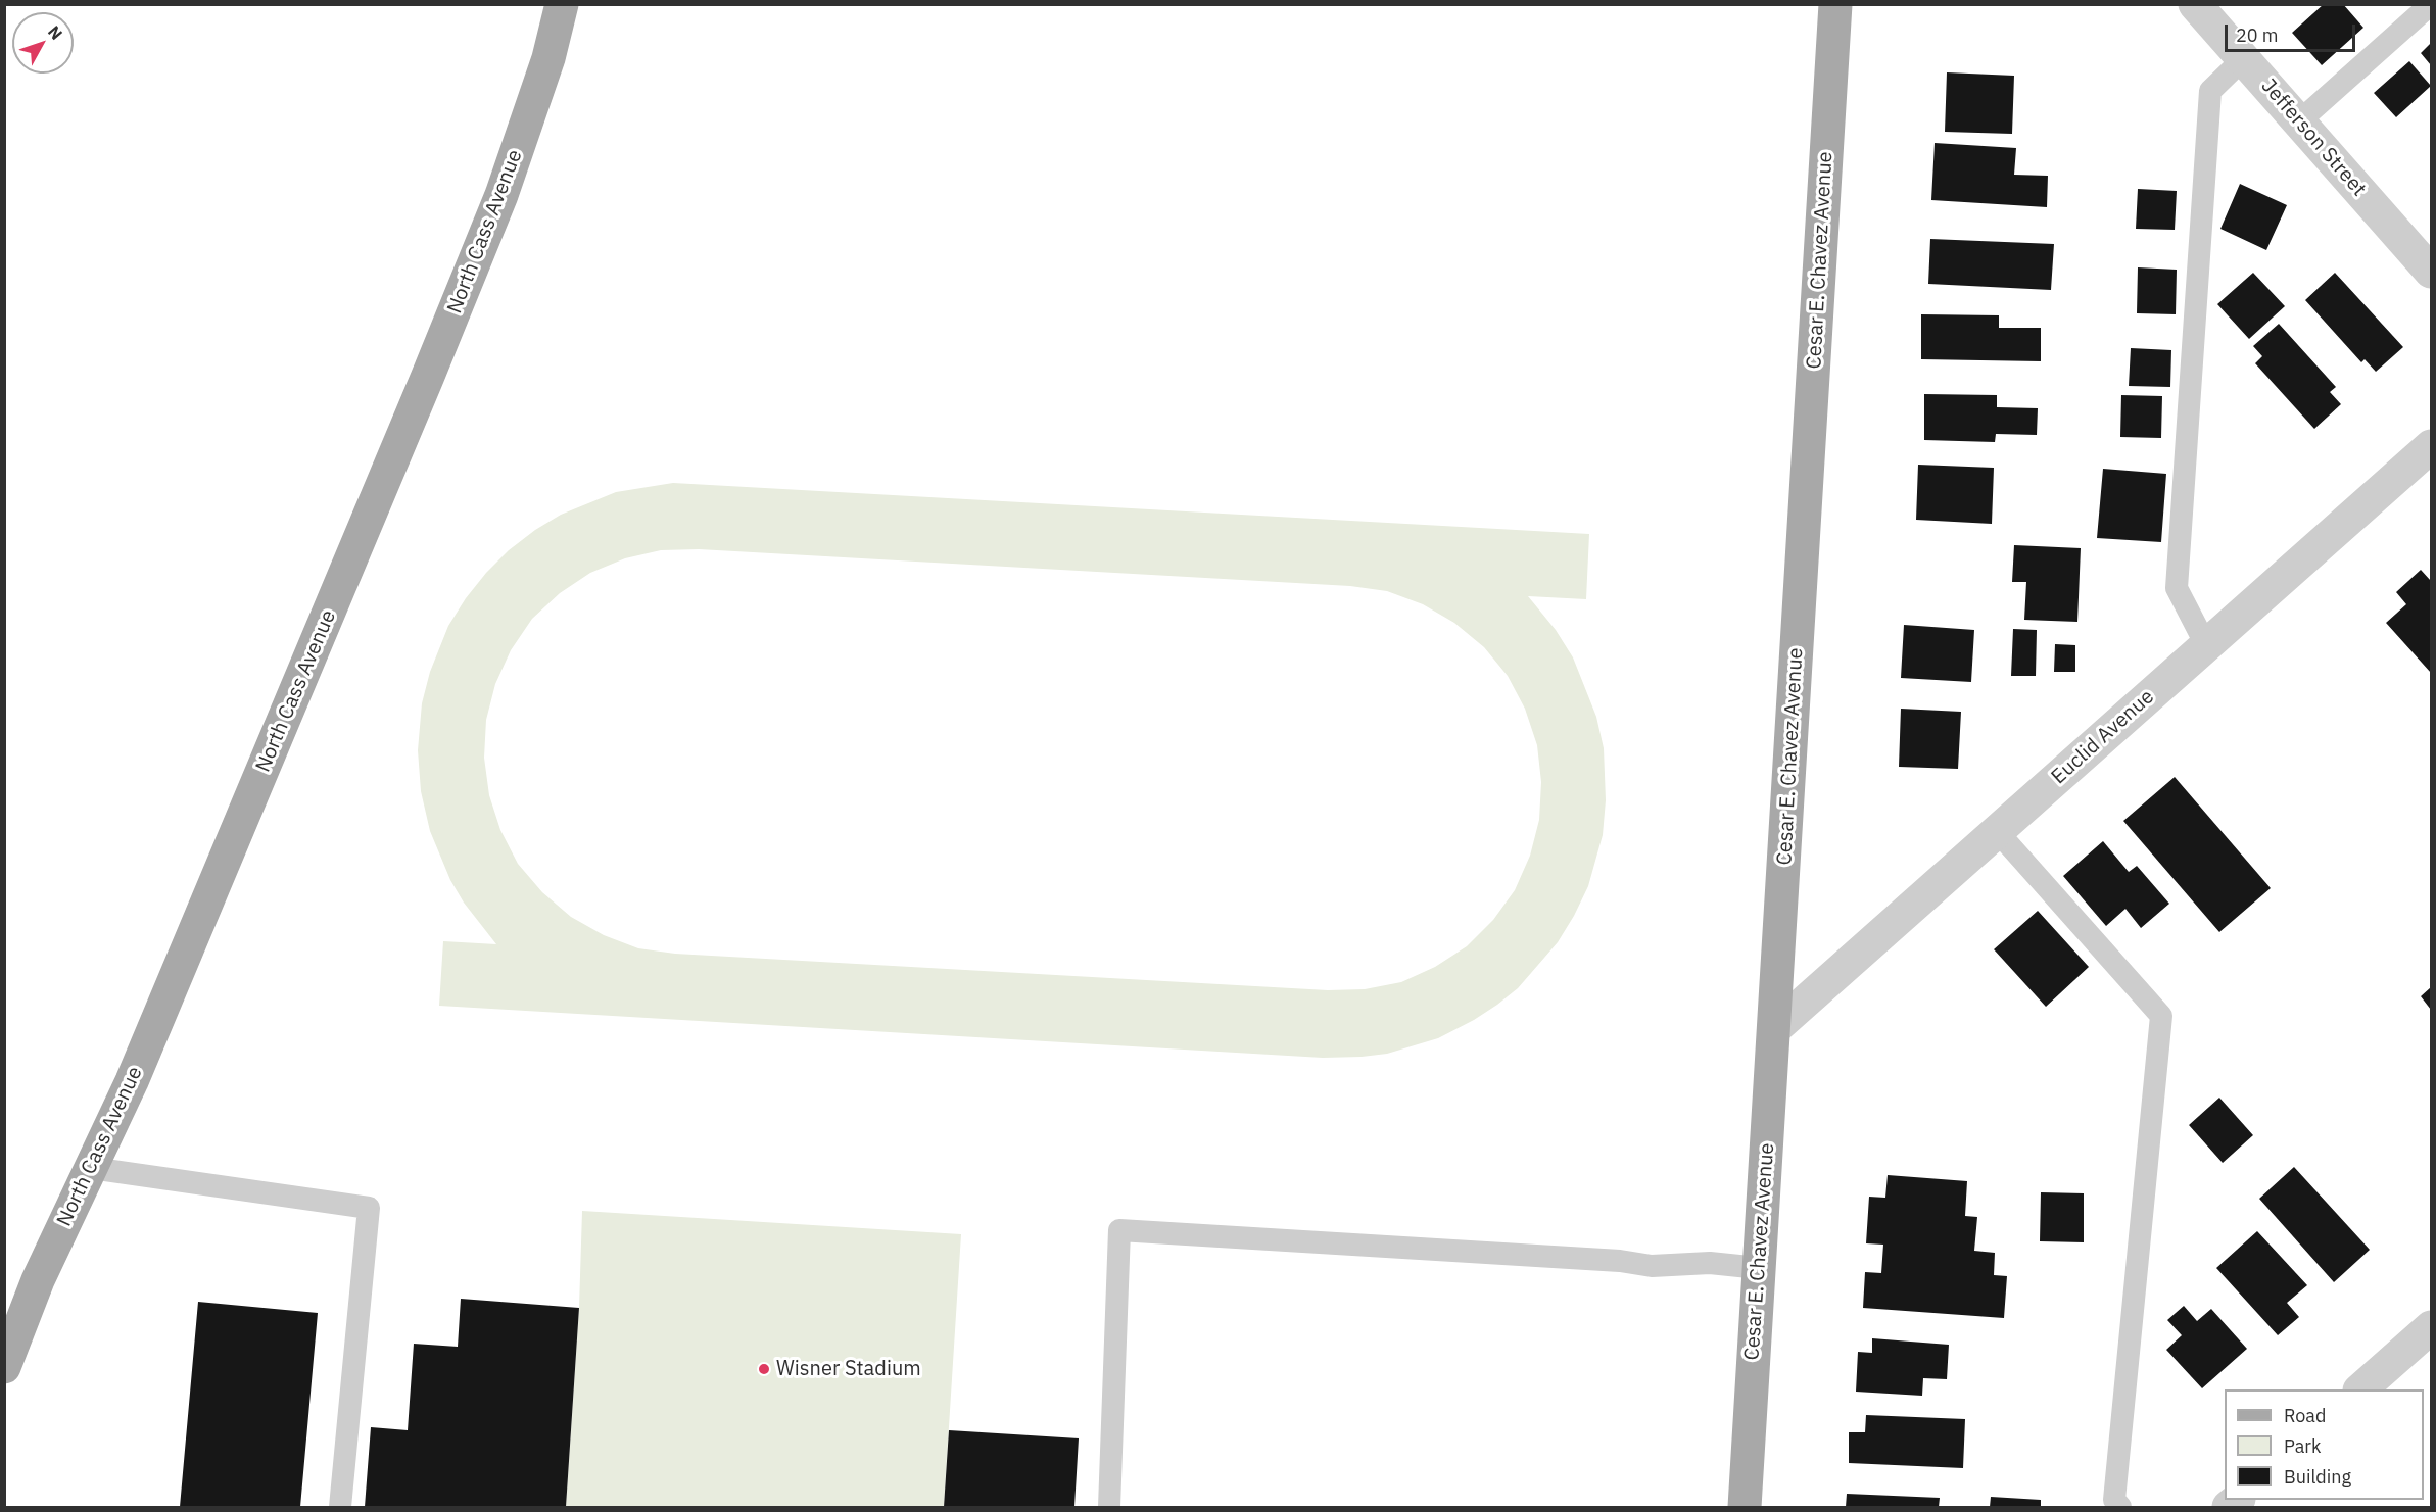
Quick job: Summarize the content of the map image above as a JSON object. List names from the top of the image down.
{
  "streets": {
    "main road": ["North Cass Avenue", "Cesar E. Chavez Avenue"],
    "street": ["Jefferson Street", "Euclid Avenue"]
  },
  "crossings": [
    ["Cesar E. Chavez Avenue", "Euclid Avenue"]
  ],
  "places": ["Wisner Stadium"],
  "legend": ["Road", "Park", "Building"],
  "scale_bar": "20 m",
  "north": "top right"
}
